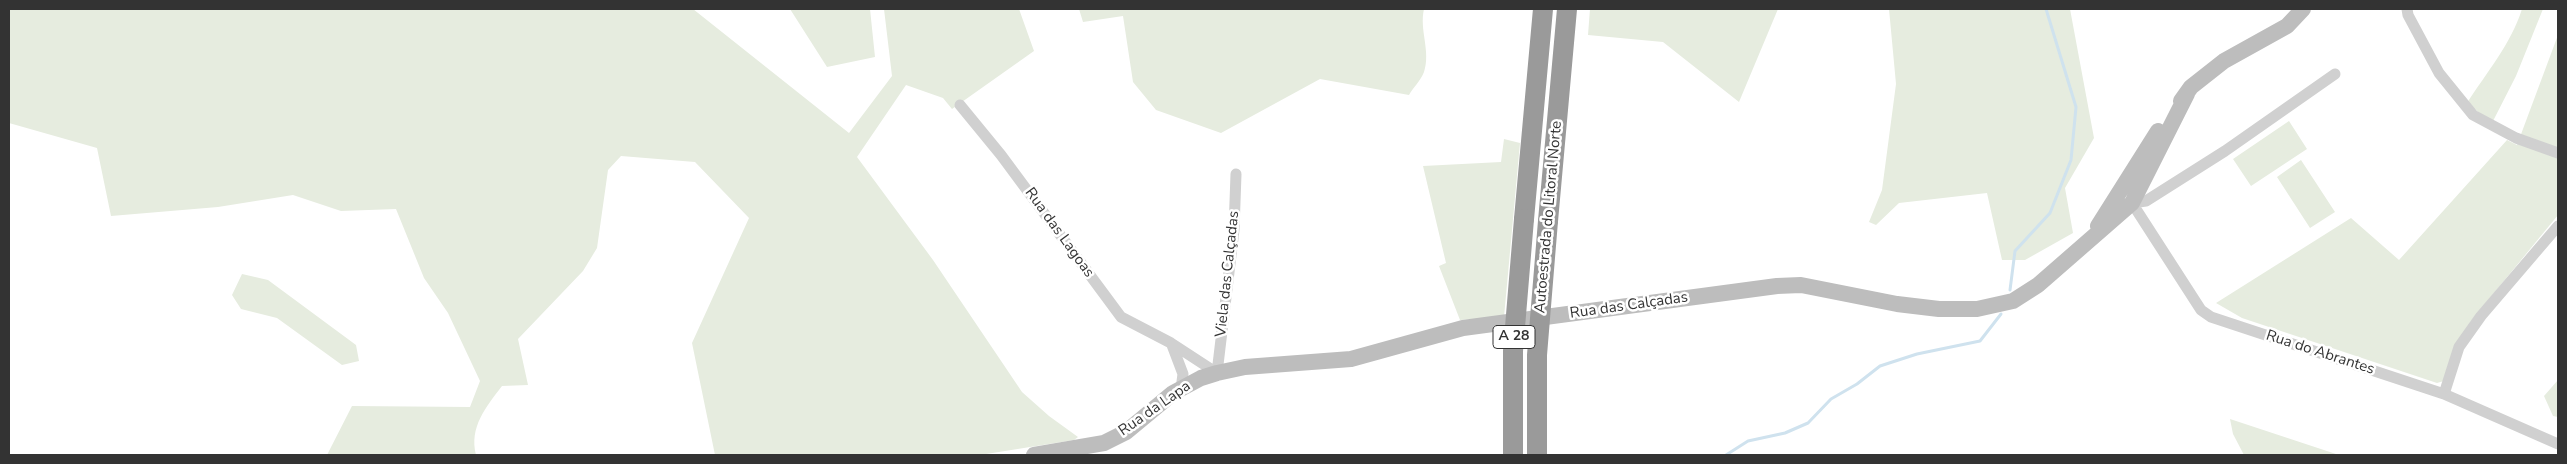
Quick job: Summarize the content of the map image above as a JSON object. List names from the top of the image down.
{
  "streets": {
    "highway": ["Autoestrada do Litoral Norte", "A 28"],
    "main road": ["Rua das Calçadas", "Rua da Lapa"],
    "street": ["Rua das Lagoas", "Viela das Calçadas", "Rua do Abrantes"]
  },
  "crossings": [
    ["Rua das Lagoas", "Viela das Calçadas"],
    ["Rua das Lagoas", "Rua das Calçadas"],
    ["Rua das Lagoas", "Rua da Lapa"],
    ["Viela das Calçadas", "Rua das Calçadas"],
    ["Viela das Calçadas", "Rua da Lapa"],
    ["Rua das Calçadas", "Rua do Abrantes"],
    ["Rua das Calçadas", "Rua da Lapa"]
  ]
}
